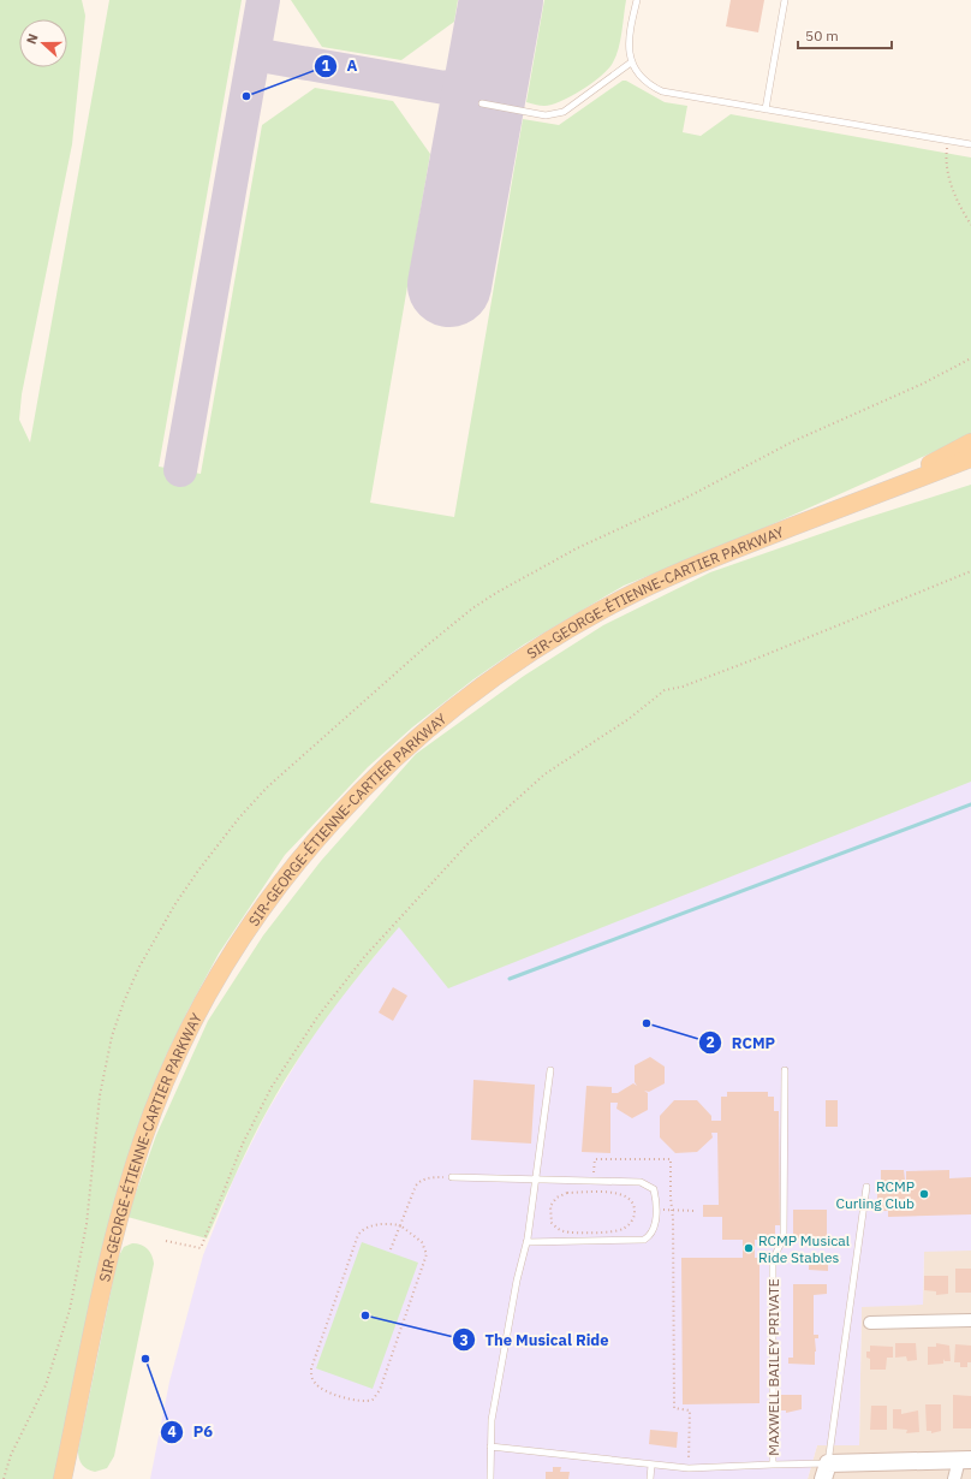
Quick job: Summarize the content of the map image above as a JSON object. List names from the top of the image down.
{
  "streets": {
    "main road": ["SIR-GEORGE-ÉTIENNE-CARTIER PARKWAY"],
    "lane": ["MAXWELL BAILEY PRIVATE"]
  },
  "places": [
    "A",
    "RCMP",
    "RCMP Curling Club",
    "RCMP Musical Ride Stables",
    "The Musical Ride",
    "P6"
  ],
  "scale_bar": "50 m",
  "north": "left"
}
